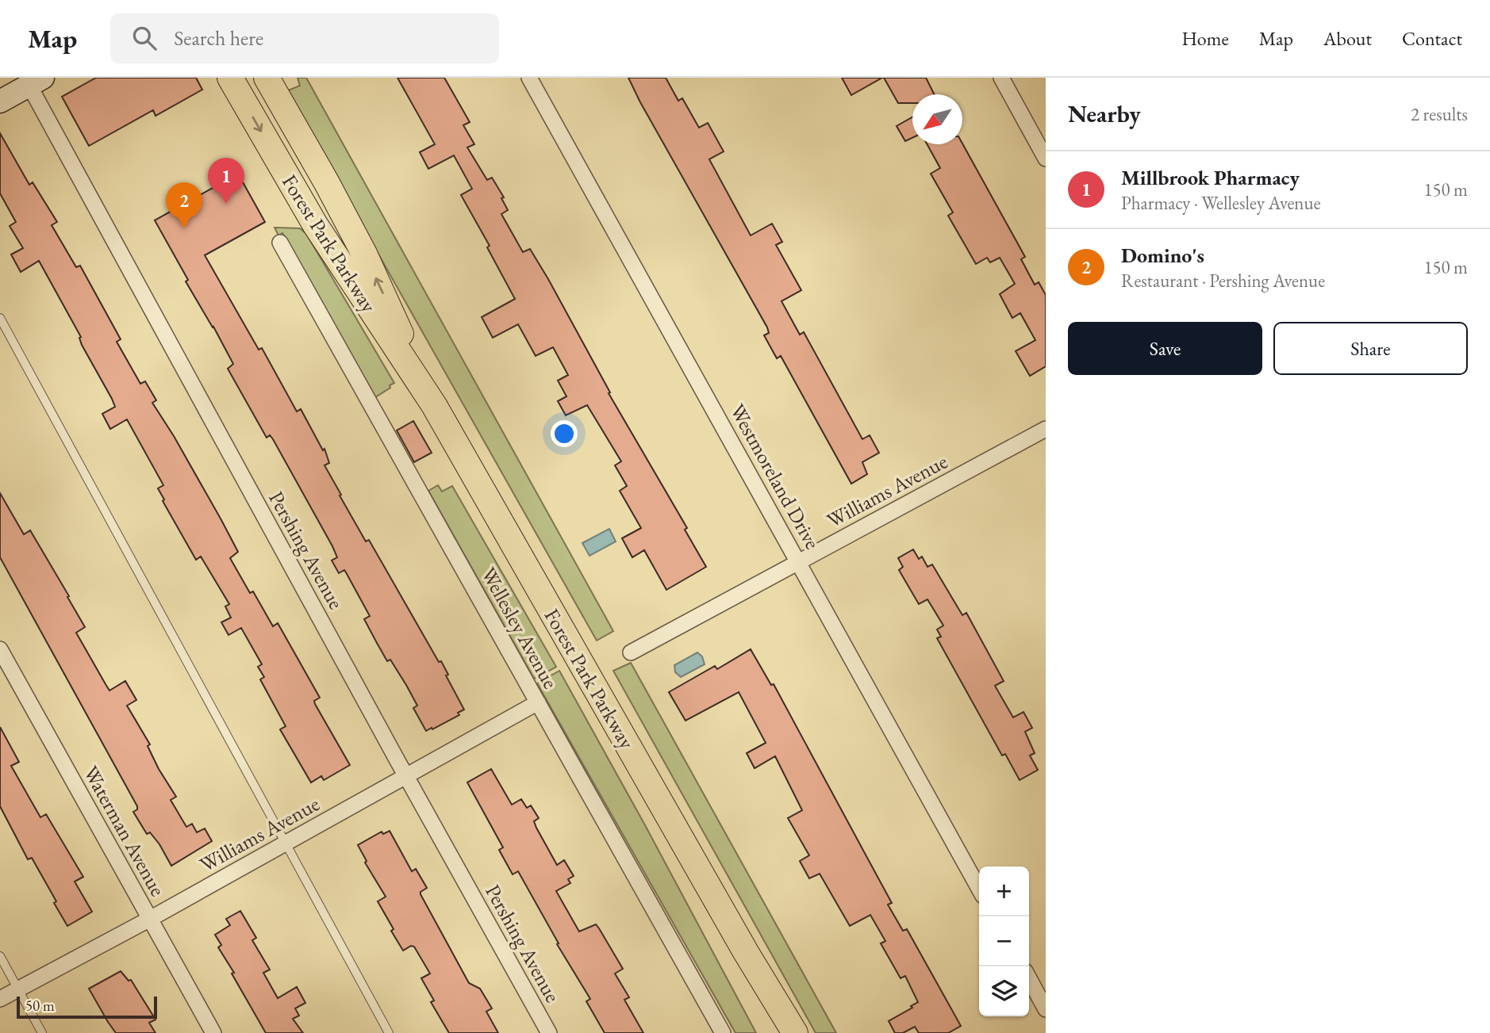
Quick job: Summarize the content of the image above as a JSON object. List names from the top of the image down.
{
  "streets": {
    "main road": ["Forest Park Parkway"],
    "street": [
      "Westmoreland Drive",
      "Williams Avenue",
      "Pershing Avenue",
      "Wellesley Avenue",
      "Waterman Avenue"
    ]
  },
  "crossings": [
    ["Westmoreland Drive", "Williams Avenue"],
    ["Williams Avenue", "Pershing Avenue"],
    ["Williams Avenue", "Wellesley Avenue"],
    ["Williams Avenue", "Waterman Avenue"]
  ],
  "scale_bar": "50 m",
  "north": "bottom left",
  "page": {
    "header": "Map",
    "search": "Search here",
    "nav": [
      "Home",
      "Map",
      "About",
      "Contact"
    ],
    "heading": ["Nearby", "2 results"],
    "list": [
      {
        "mark": "1",
        "name": "Millbrook Pharmacy",
        "note": "Pharmacy · Wellesley Avenue",
        "value": "150 m"
      },
      {
        "mark": "2",
        "name": "Domino's",
        "note": "Restaurant · Pershing Avenue",
        "value": "150 m"
      }
    ],
    "pins": ["1", "2"],
    "buttons": ["Save", "Share"],
    "map_buttons": ["+", "−"],
    "scale": "50 m"
  }
}
